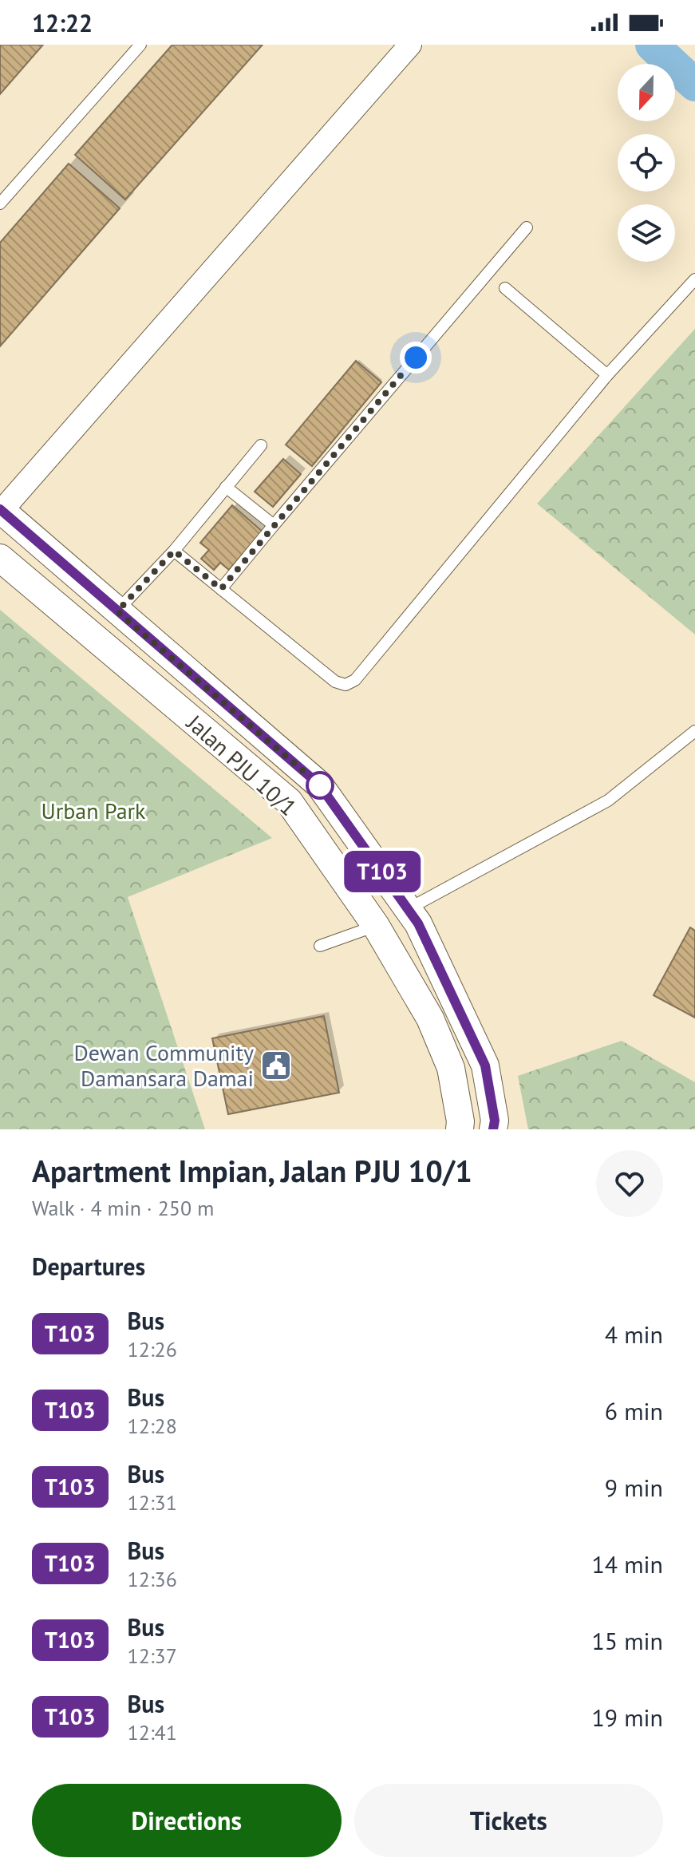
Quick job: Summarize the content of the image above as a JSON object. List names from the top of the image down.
{
  "streets": {
    "street": ["Jalan PJU 10/1"]
  },
  "parks": ["Urban Park"],
  "places": {
    "public building": ["Dewan Community Damansara Damai"]
  },
  "lines": ["bus line T103"],
  "north": "bottom",
  "page": {
    "status": "12:22",
    "on_map": "T103",
    "heading": [
      ["Apartment Impian, Jalan PJU 10/1", "Walk · 4 min · 250 m"],
      "Departures"
    ],
    "list": [
      {
        "mark": "T103",
        "name": "Bus",
        "note": "12:26",
        "value": "4 min"
      },
      {
        "mark": "T103",
        "name": "Bus",
        "note": "12:28",
        "value": "6 min"
      },
      {
        "mark": "T103",
        "name": "Bus",
        "note": "12:31",
        "value": "9 min"
      },
      {
        "mark": "T103",
        "name": "Bus",
        "note": "12:36",
        "value": "14 min"
      },
      {
        "mark": "T103",
        "name": "Bus",
        "note": "12:37",
        "value": "15 min"
      },
      {
        "mark": "T103",
        "name": "Bus",
        "note": "12:41",
        "value": "19 min"
      }
    ],
    "buttons": ["Directions", "Tickets"]
  }
}
